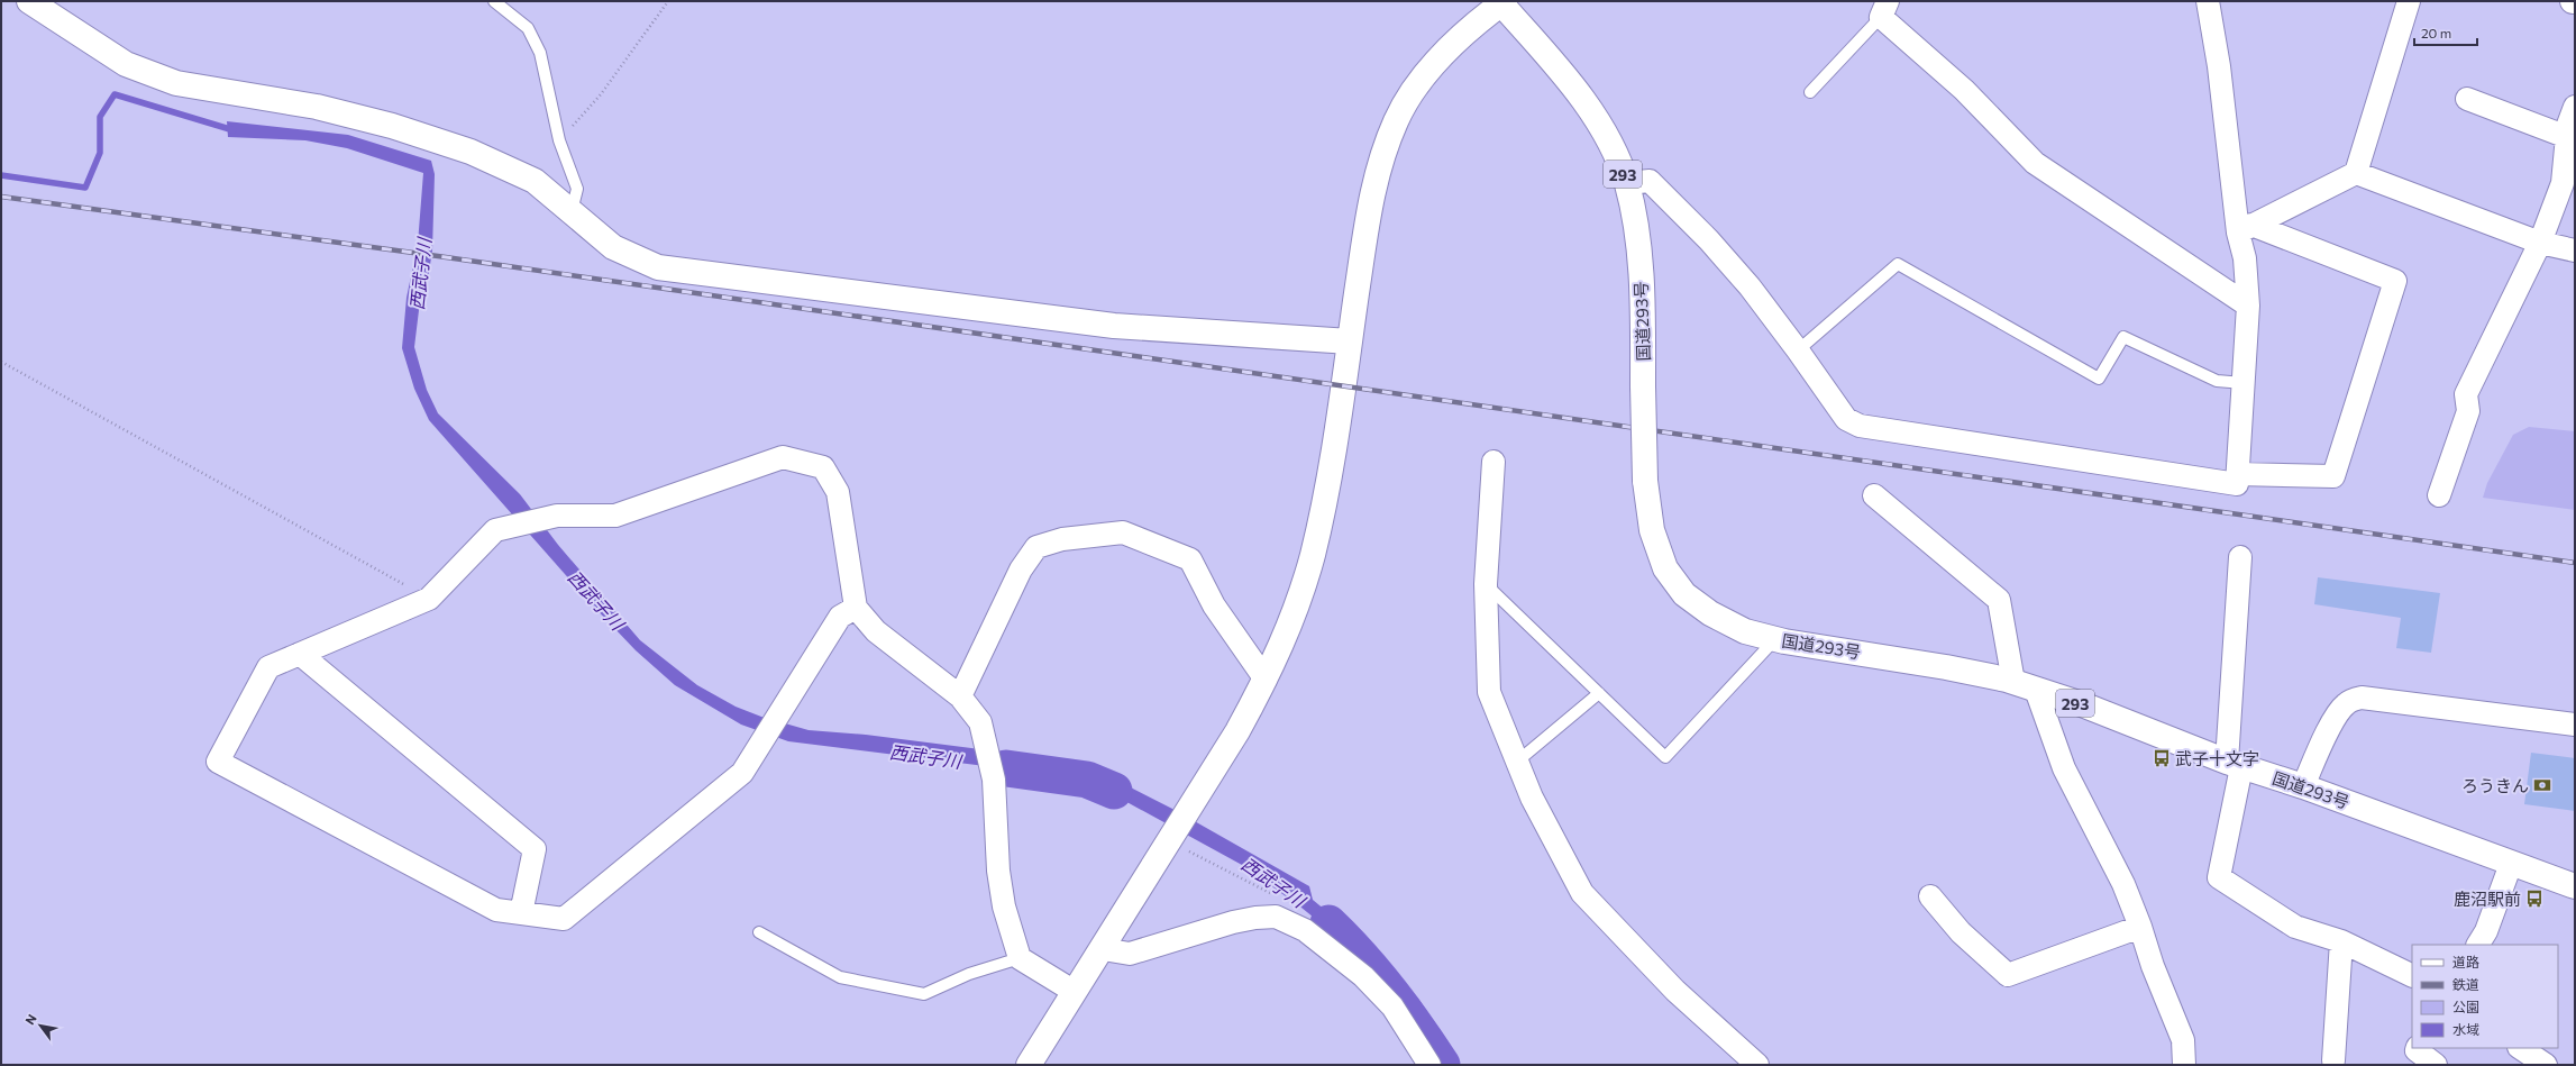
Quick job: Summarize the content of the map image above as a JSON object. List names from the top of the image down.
{
  "streets": {
    "main road": ["293", "国道293号"]
  },
  "water": ["西武子川"],
  "places": {
    "bus stop": ["武子十文字", "鹿沼駅前"],
    "bank": ["ろうきん"]
  },
  "legend": [
    "道路",
    "鉄道",
    "公園",
    "水域"
  ],
  "scale_bar": "20 m",
  "north": "top left"
}
